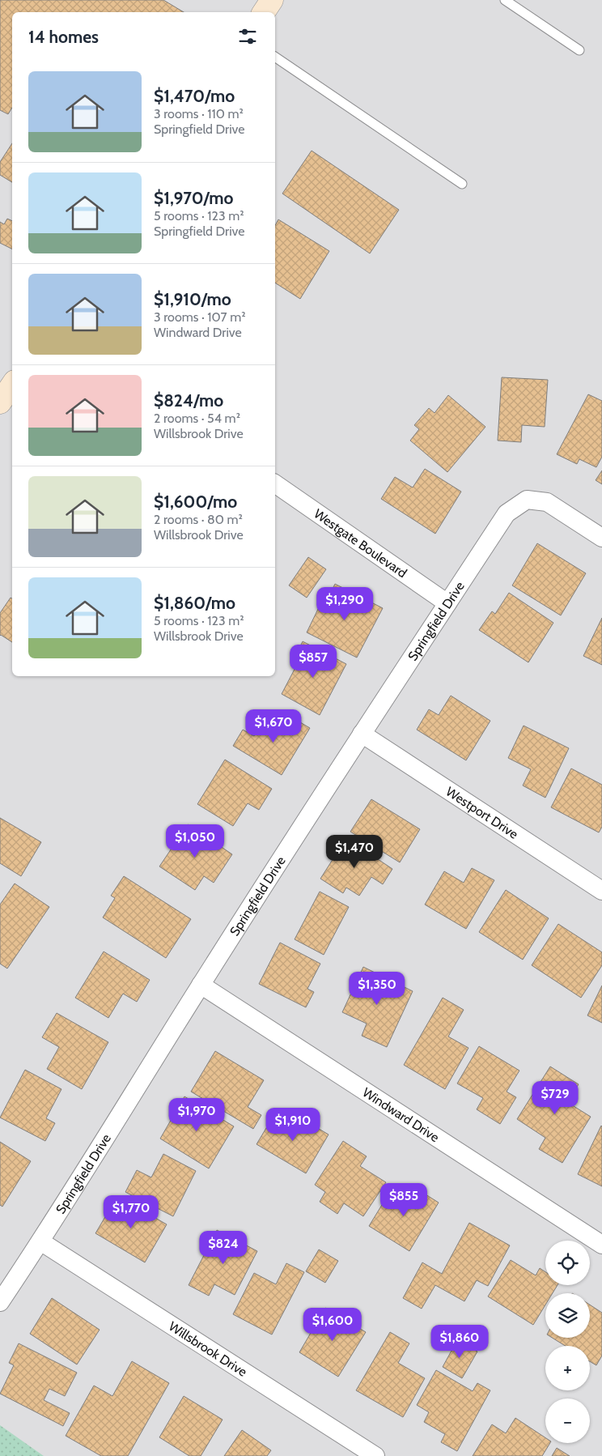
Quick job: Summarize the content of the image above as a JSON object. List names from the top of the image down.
{
  "streets": {
    "street": [
      "Westgate Boulevard",
      "Springfield Drive",
      "Westport Drive",
      "Windward Drive",
      "Willsbrook Drive"
    ]
  },
  "crossings": [
    ["Westgate Boulevard", "Springfield Drive"],
    ["Springfield Drive", "Westport Drive"],
    ["Springfield Drive", "Windward Drive"],
    ["Springfield Drive", "Willsbrook Drive"]
  ],
  "page": {
    "heading": "14 homes",
    "list": [
      {
        "name": "$1,470/mo",
        "note": "3 rooms · 110 m² · Springfield Drive"
      },
      {
        "name": "$1,970/mo",
        "note": "5 rooms · 123 m² · Springfield Drive"
      },
      {
        "name": "$1,910/mo",
        "note": "3 rooms · 107 m² · Windward Drive"
      },
      {
        "name": "$824/mo",
        "note": "2 rooms · 54 m² · Willsbrook Drive"
      },
      {
        "name": "$1,600/mo",
        "note": "2 rooms · 80 m² · Willsbrook Drive"
      },
      {
        "name": "$1,860/mo",
        "note": "5 rooms · 123 m² · Willsbrook Drive"
      }
    ],
    "price": [
      "$1,290",
      "$857",
      "$1,670",
      "$1,050",
      "$1,470",
      "$1,350",
      "$729",
      "$1,970",
      "$1,910",
      "$855",
      "$1,770",
      "$824",
      "$1,600",
      "$1,860"
    ],
    "map_buttons": ["+", "−"]
  }
}
